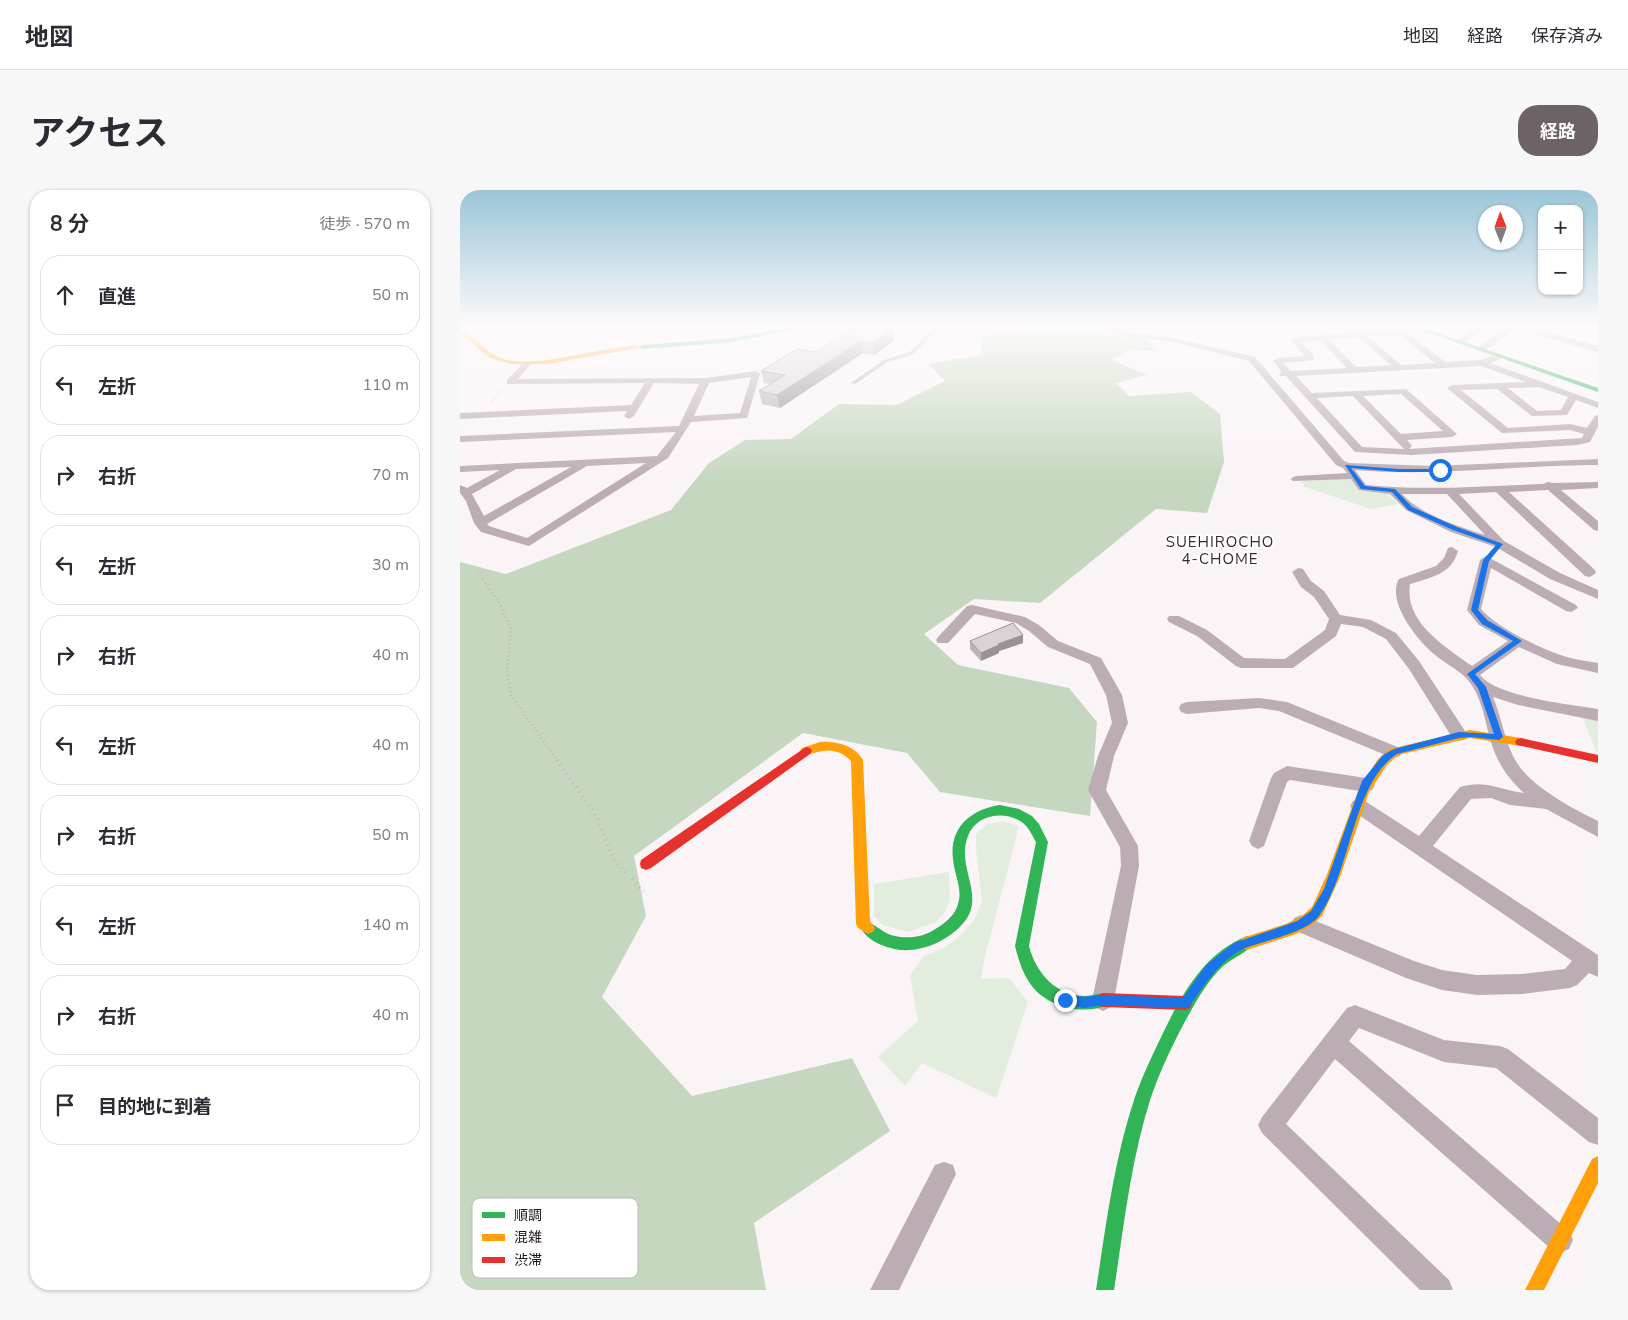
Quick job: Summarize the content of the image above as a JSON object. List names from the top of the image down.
{
  "districts": ["SUEHIROCHO 4-CHOME"],
  "legend": ["順調", "混雑", "渋滞"],
  "north": "top",
  "page": {
    "header": "地図",
    "nav": ["地図", "経路", "保存済み"],
    "title": "アクセス",
    "buttons": "経路",
    "heading": ["8 分", "徒歩 · 570 m"],
    "map_buttons": ["+", "−"],
    "list": [
      ["直進", "50 m"],
      ["左折", "110 m"],
      ["右折", "70 m"],
      ["左折", "30 m"],
      ["右折", "40 m"],
      ["左折", "40 m"],
      ["右折", "50 m"],
      ["左折", "140 m"],
      ["右折", "40 m"],
      "目的地に到着"
    ]
  }
}
